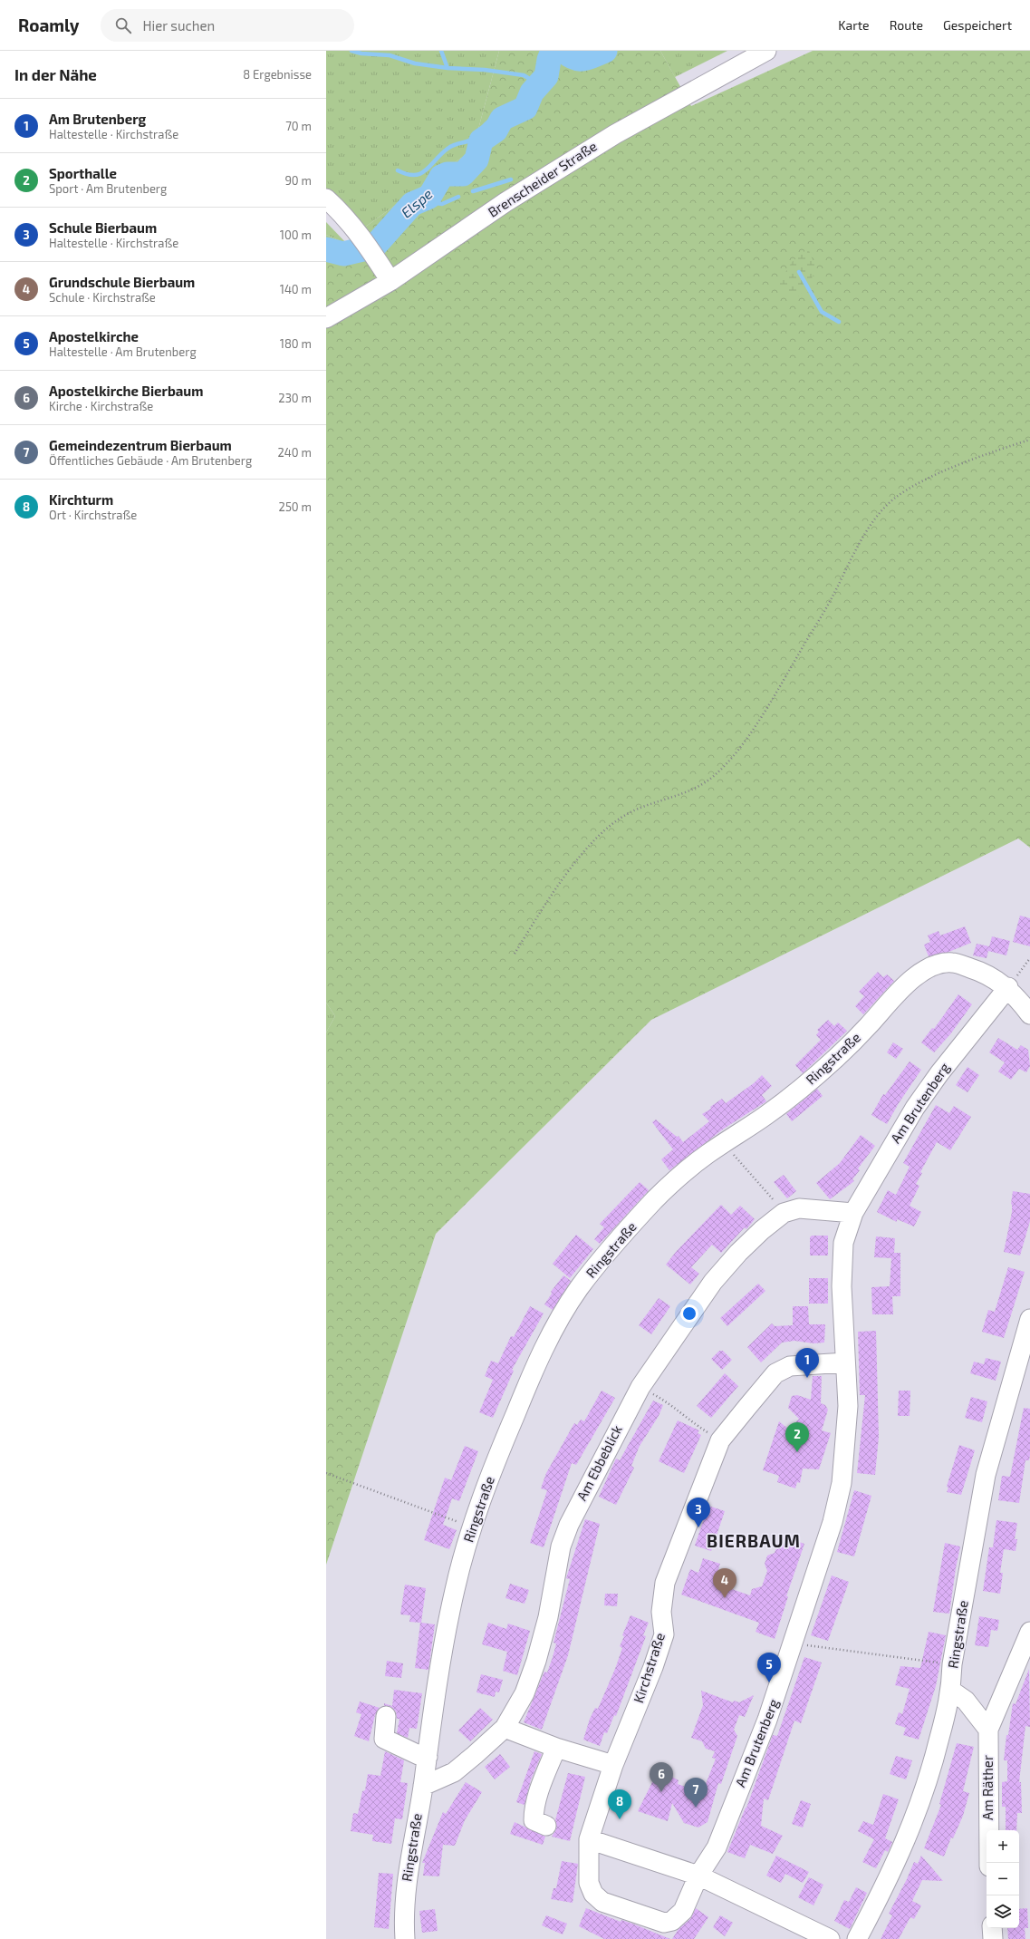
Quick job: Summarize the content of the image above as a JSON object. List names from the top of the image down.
{
  "streets": {
    "street": [
      "Brenscheider Straße",
      "Ringstraße",
      "Am Brutenberg",
      "Am Ebbeblick",
      "Kirchstraße",
      "Am Räther"
    ]
  },
  "crossings": [
    ["Ringstraße", "Am Brutenberg"],
    ["Ringstraße", "Am Ebbeblick"],
    ["Am Brutenberg", "Am Ebbeblick"],
    ["Am Brutenberg", "Kirchstraße"]
  ],
  "districts": ["BIERBAUM"],
  "water": ["Elspe"],
  "page": {
    "header": "Roamly",
    "search": "Hier suchen",
    "nav": ["Karte", "Route", "Gespeichert"],
    "heading": ["In der Nähe", "8 Ergebnisse"],
    "list": [
      {
        "mark": "1",
        "name": "Am Brutenberg",
        "note": "Haltestelle · Kirchstraße",
        "value": "70 m"
      },
      {
        "mark": "2",
        "name": "Sporthalle",
        "note": "Sport · Am Brutenberg",
        "value": "90 m"
      },
      {
        "mark": "3",
        "name": "Schule Bierbaum",
        "note": "Haltestelle · Kirchstraße",
        "value": "100 m"
      },
      {
        "mark": "4",
        "name": "Grundschule Bierbaum",
        "note": "Schule · Kirchstraße",
        "value": "140 m"
      },
      {
        "mark": "5",
        "name": "Apostelkirche",
        "note": "Haltestelle · Am Brutenberg",
        "value": "180 m"
      },
      {
        "mark": "6",
        "name": "Apostelkirche Bierbaum",
        "note": "Kirche · Kirchstraße",
        "value": "230 m"
      },
      {
        "mark": "7",
        "name": "Gemeindezentrum Bierbaum",
        "note": "Öffentliches Gebäude · Am Brutenberg",
        "value": "240 m"
      },
      {
        "mark": "8",
        "name": "Kirchturm",
        "note": "Ort · Kirchstraße",
        "value": "250 m"
      }
    ],
    "pins": [
      "1",
      "2",
      "3",
      "4",
      "5",
      "6",
      "7",
      "8"
    ],
    "map_buttons": ["+", "−"]
  }
}
